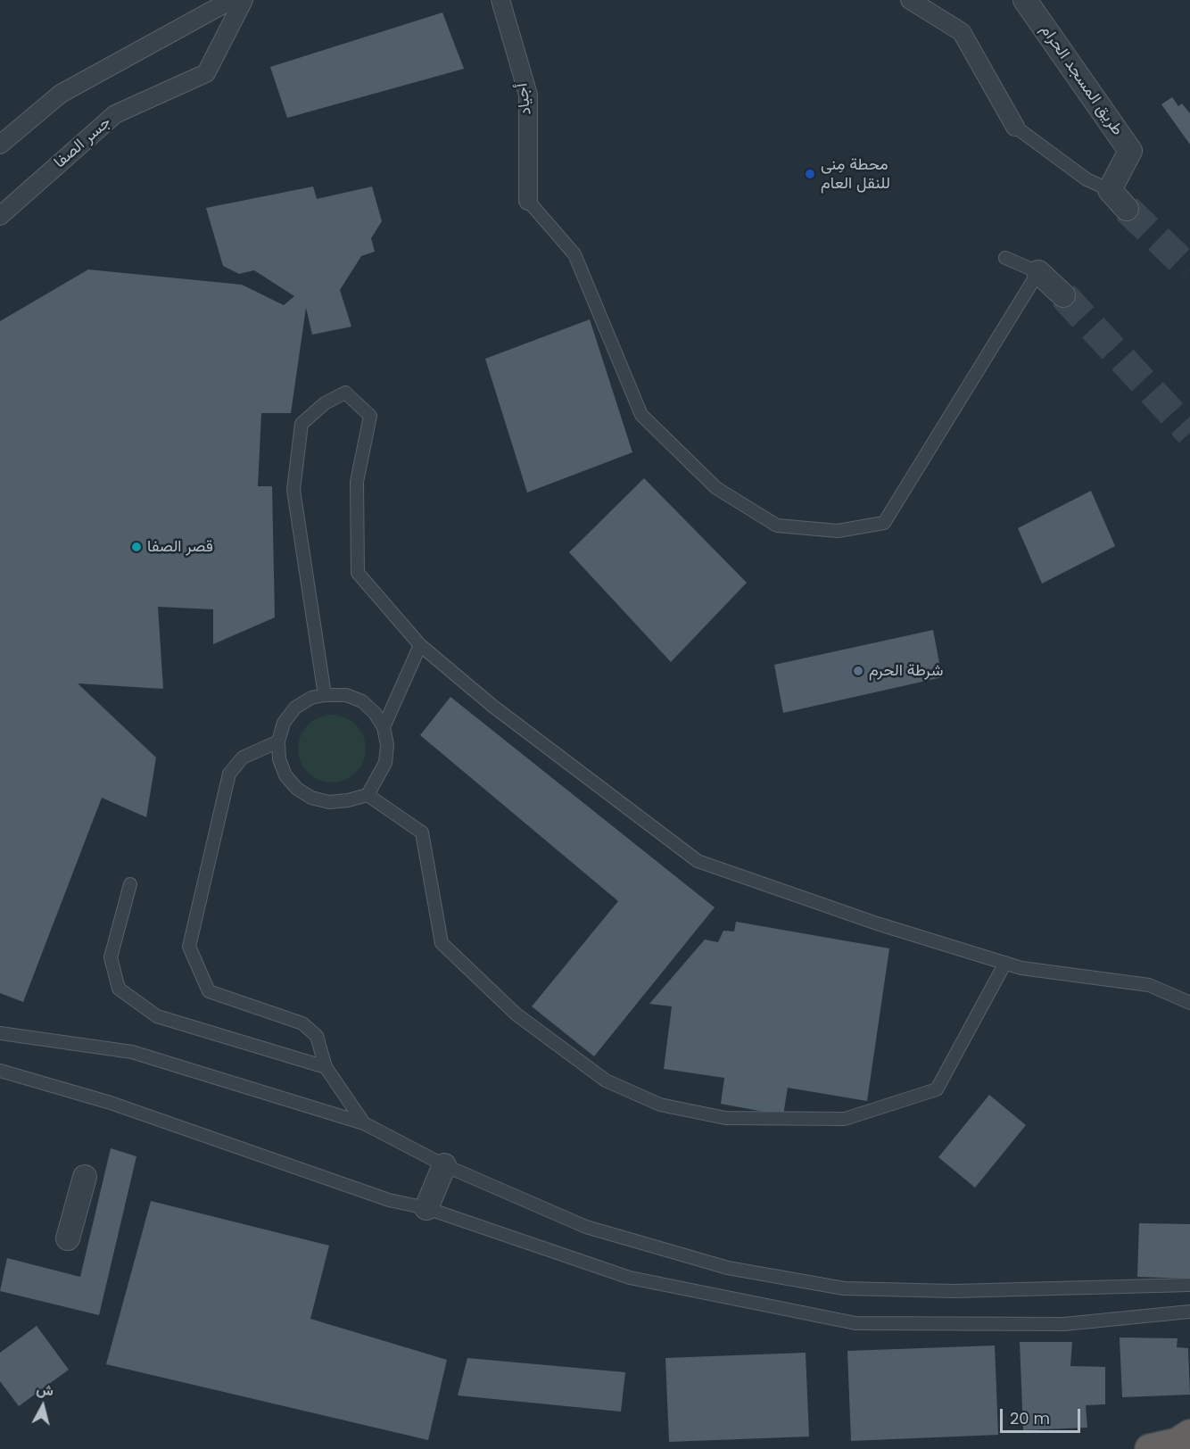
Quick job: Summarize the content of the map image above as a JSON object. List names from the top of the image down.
{
  "streets": {
    "street": ["طريق المسجد الحرام", "أجياد", "جسر الصفا"]
  },
  "places": ["محطة مِنى للنقل العام", "قصر الصفا", "شرطة الحرم"],
  "scale_bar": "20 m",
  "north": "top"
}
